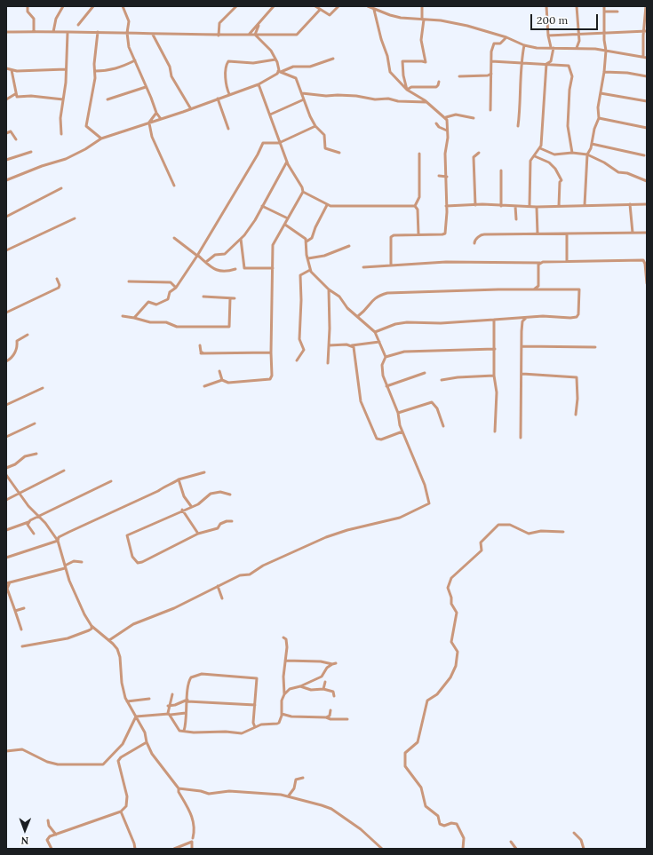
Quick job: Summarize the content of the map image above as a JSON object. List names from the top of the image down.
{
  "scale_bar": "200 m",
  "north": "bottom"
}
